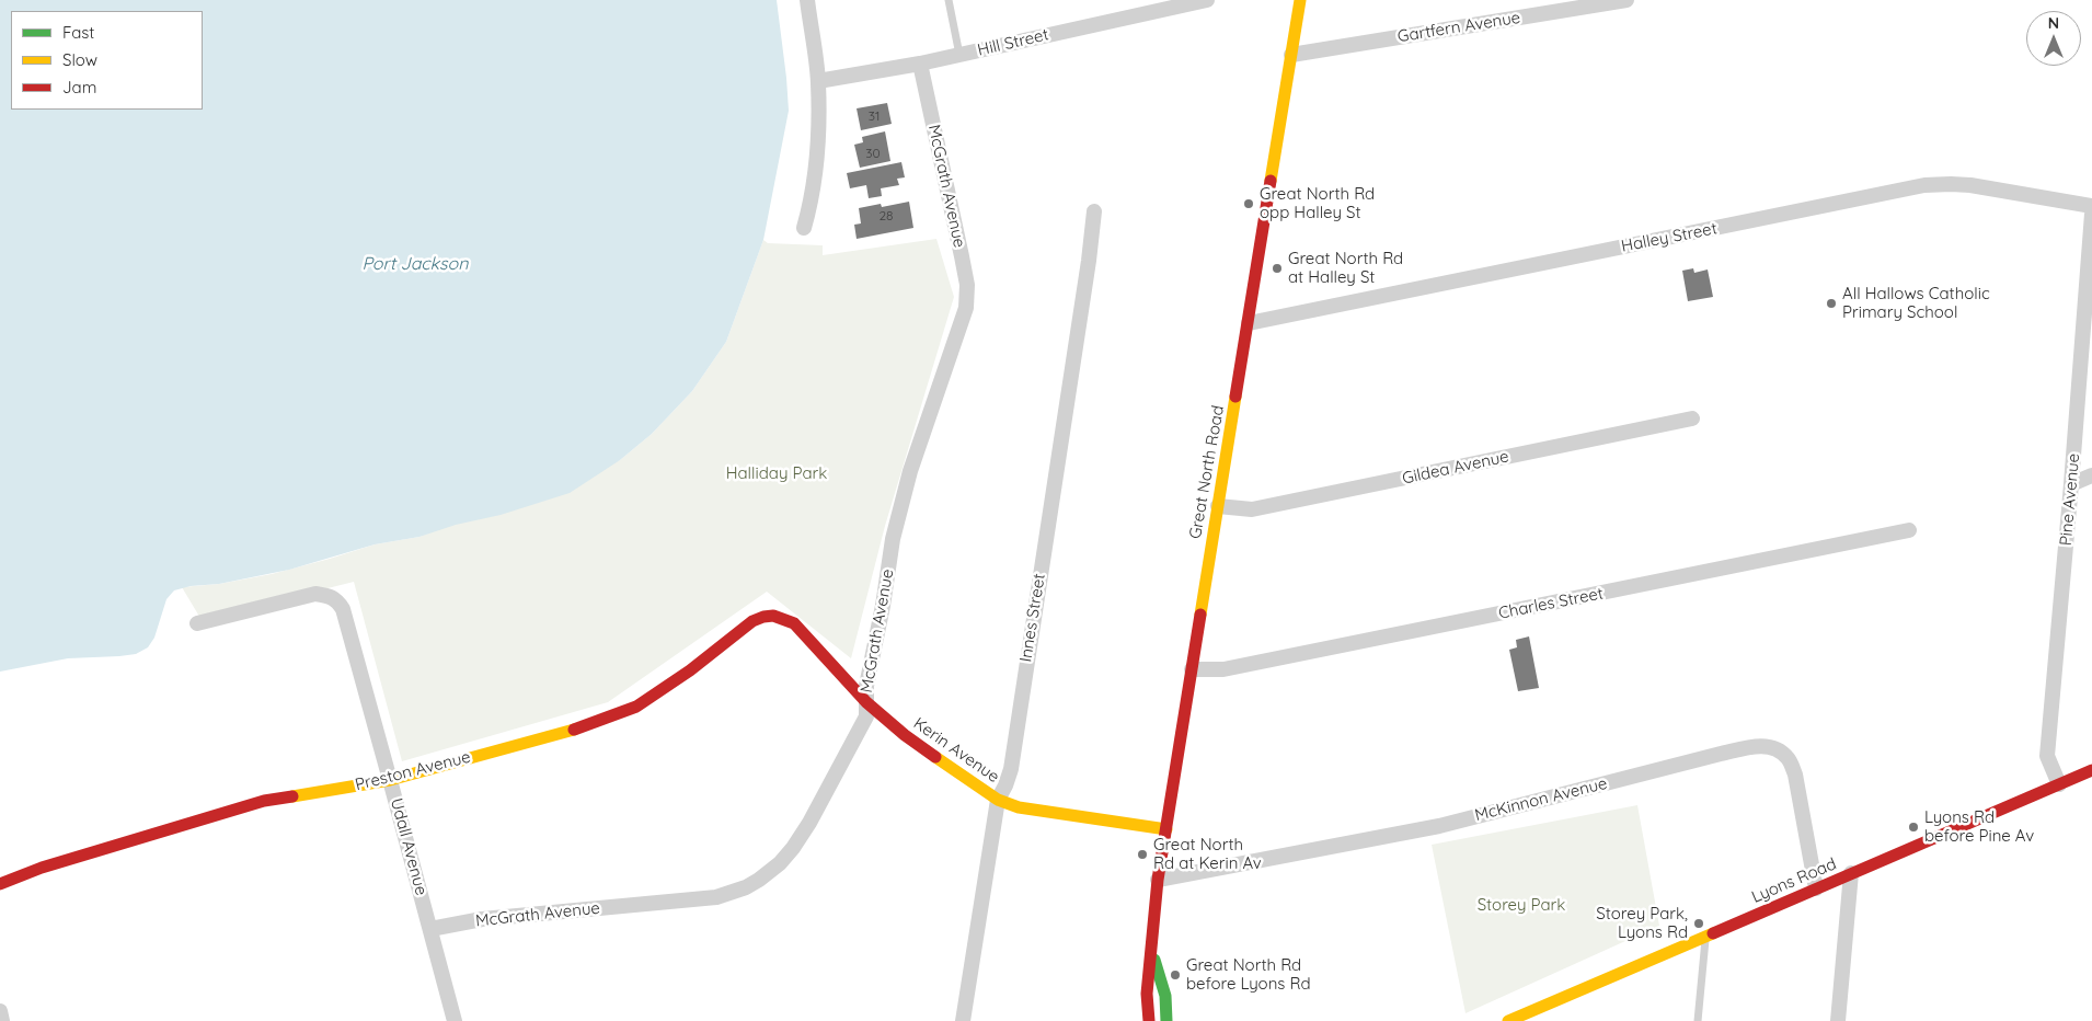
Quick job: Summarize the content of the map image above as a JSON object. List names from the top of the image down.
{
  "streets": {
    "main road": [
      "Great North Road",
      "Kerin Avenue",
      "Preston Avenue",
      "Lyons Road"
    ],
    "street": [
      "Gartfern Avenue",
      "Hill Street",
      "McGrath Avenue",
      "Halley Street",
      "Gildea Avenue",
      "Pine Avenue",
      "Charles Street",
      "Innes Street",
      "McKinnon Avenue",
      "Udall Avenue"
    ]
  },
  "crossings": [
    ["Gartfern Avenue", "Great North Road"],
    ["Hill Street", "McGrath Avenue"],
    ["McGrath Avenue", "Kerin Avenue"],
    ["McGrath Avenue", "Udall Avenue"],
    ["Halley Street", "Great North Road"],
    ["Gildea Avenue", "Great North Road"],
    ["Great North Road", "Charles Street"],
    ["Great North Road", "Kerin Avenue"],
    ["Great North Road", "McKinnon Avenue"],
    ["Pine Avenue", "Lyons Road"],
    ["Innes Street", "Kerin Avenue"],
    ["Kerin Avenue", "Preston Avenue"],
    ["Preston Avenue", "Udall Avenue"],
    ["McKinnon Avenue", "Lyons Road"]
  ],
  "water": ["Port Jackson"],
  "parks": ["Halliday Park", "Storey Park"],
  "places": [
    "Great North Rd opp Halley St",
    "Great North Rd at Halley St",
    "All Hallows Catholic Primary School",
    "Lyons Rd before Pine Av",
    "Great North Rd at Kerin Av",
    "Storey Park, Lyons Rd",
    "Great North Rd before Lyons Rd"
  ],
  "house_numbers": ["31", "30", "28"],
  "legend": ["Fast", "Slow", "Jam"],
  "north": "top"
}
